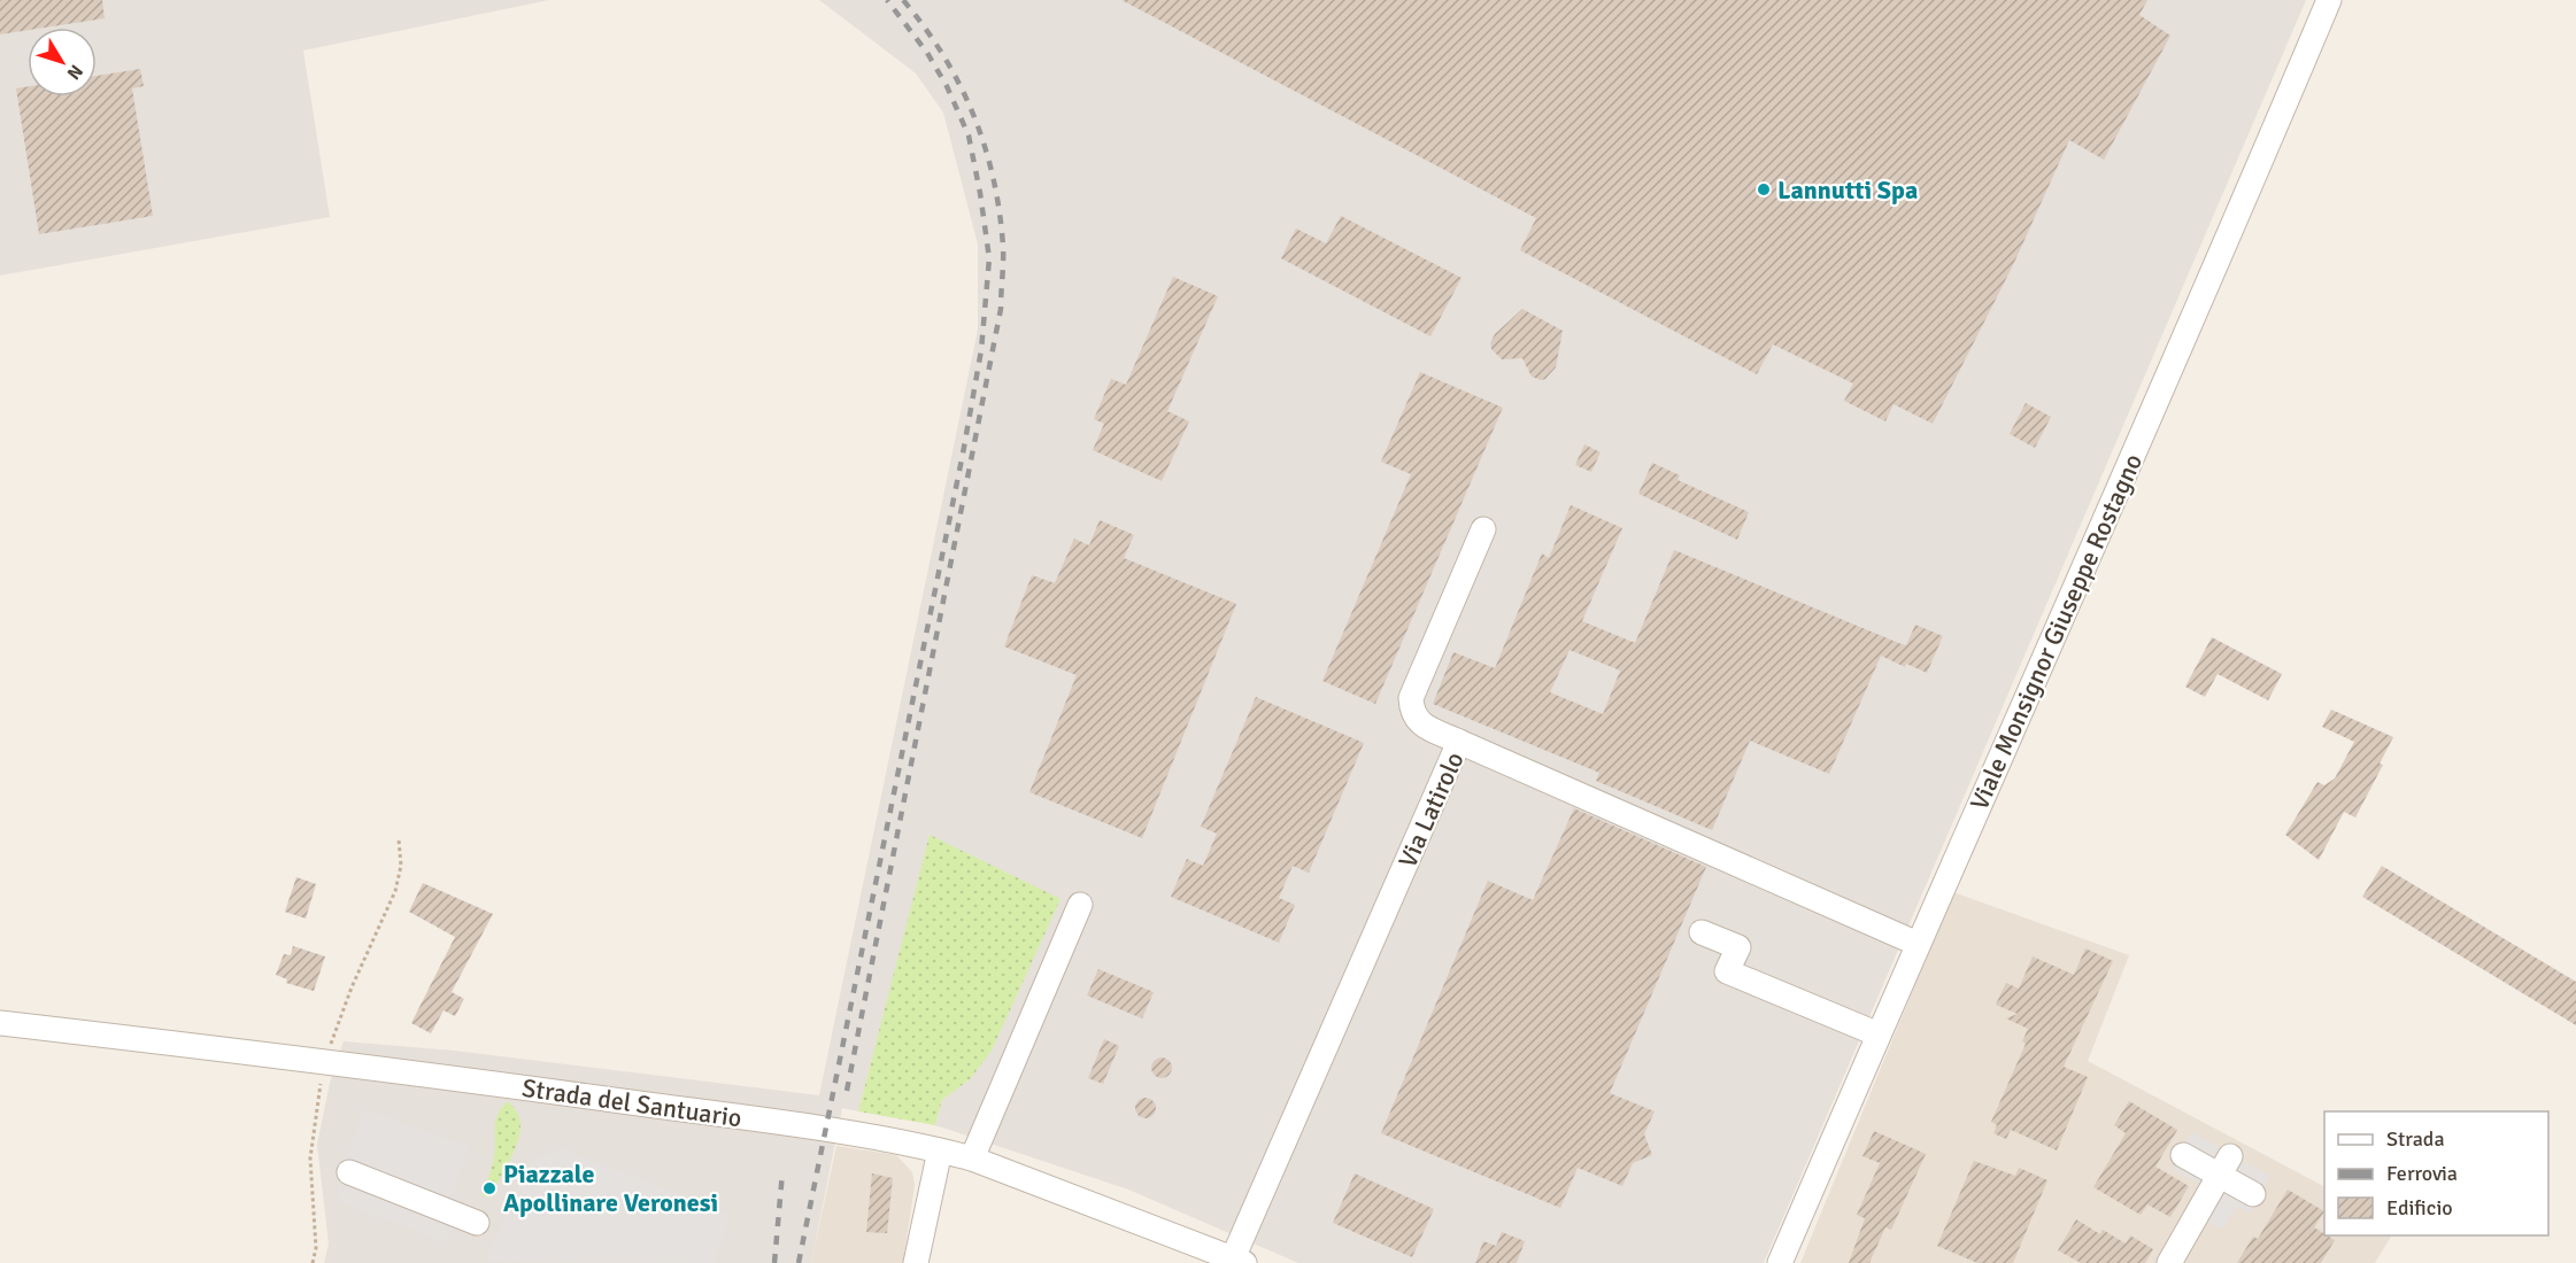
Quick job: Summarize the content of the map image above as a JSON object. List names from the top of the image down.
{
  "streets": {
    "street": ["Viale Monsignor Giuseppe Rostagno", "Via Latirolo", "Strada del Santuario"]
  },
  "crossings": [
    ["Viale Monsignor Giuseppe Rostagno", "Via Latirolo"],
    ["Via Latirolo", "Strada del Santuario"]
  ],
  "places": ["Lannutti Spa", "Piazzale Apollinare Veronesi"],
  "legend": ["Strada", "Ferrovia", "Edificio"],
  "north": "bottom right"
}
